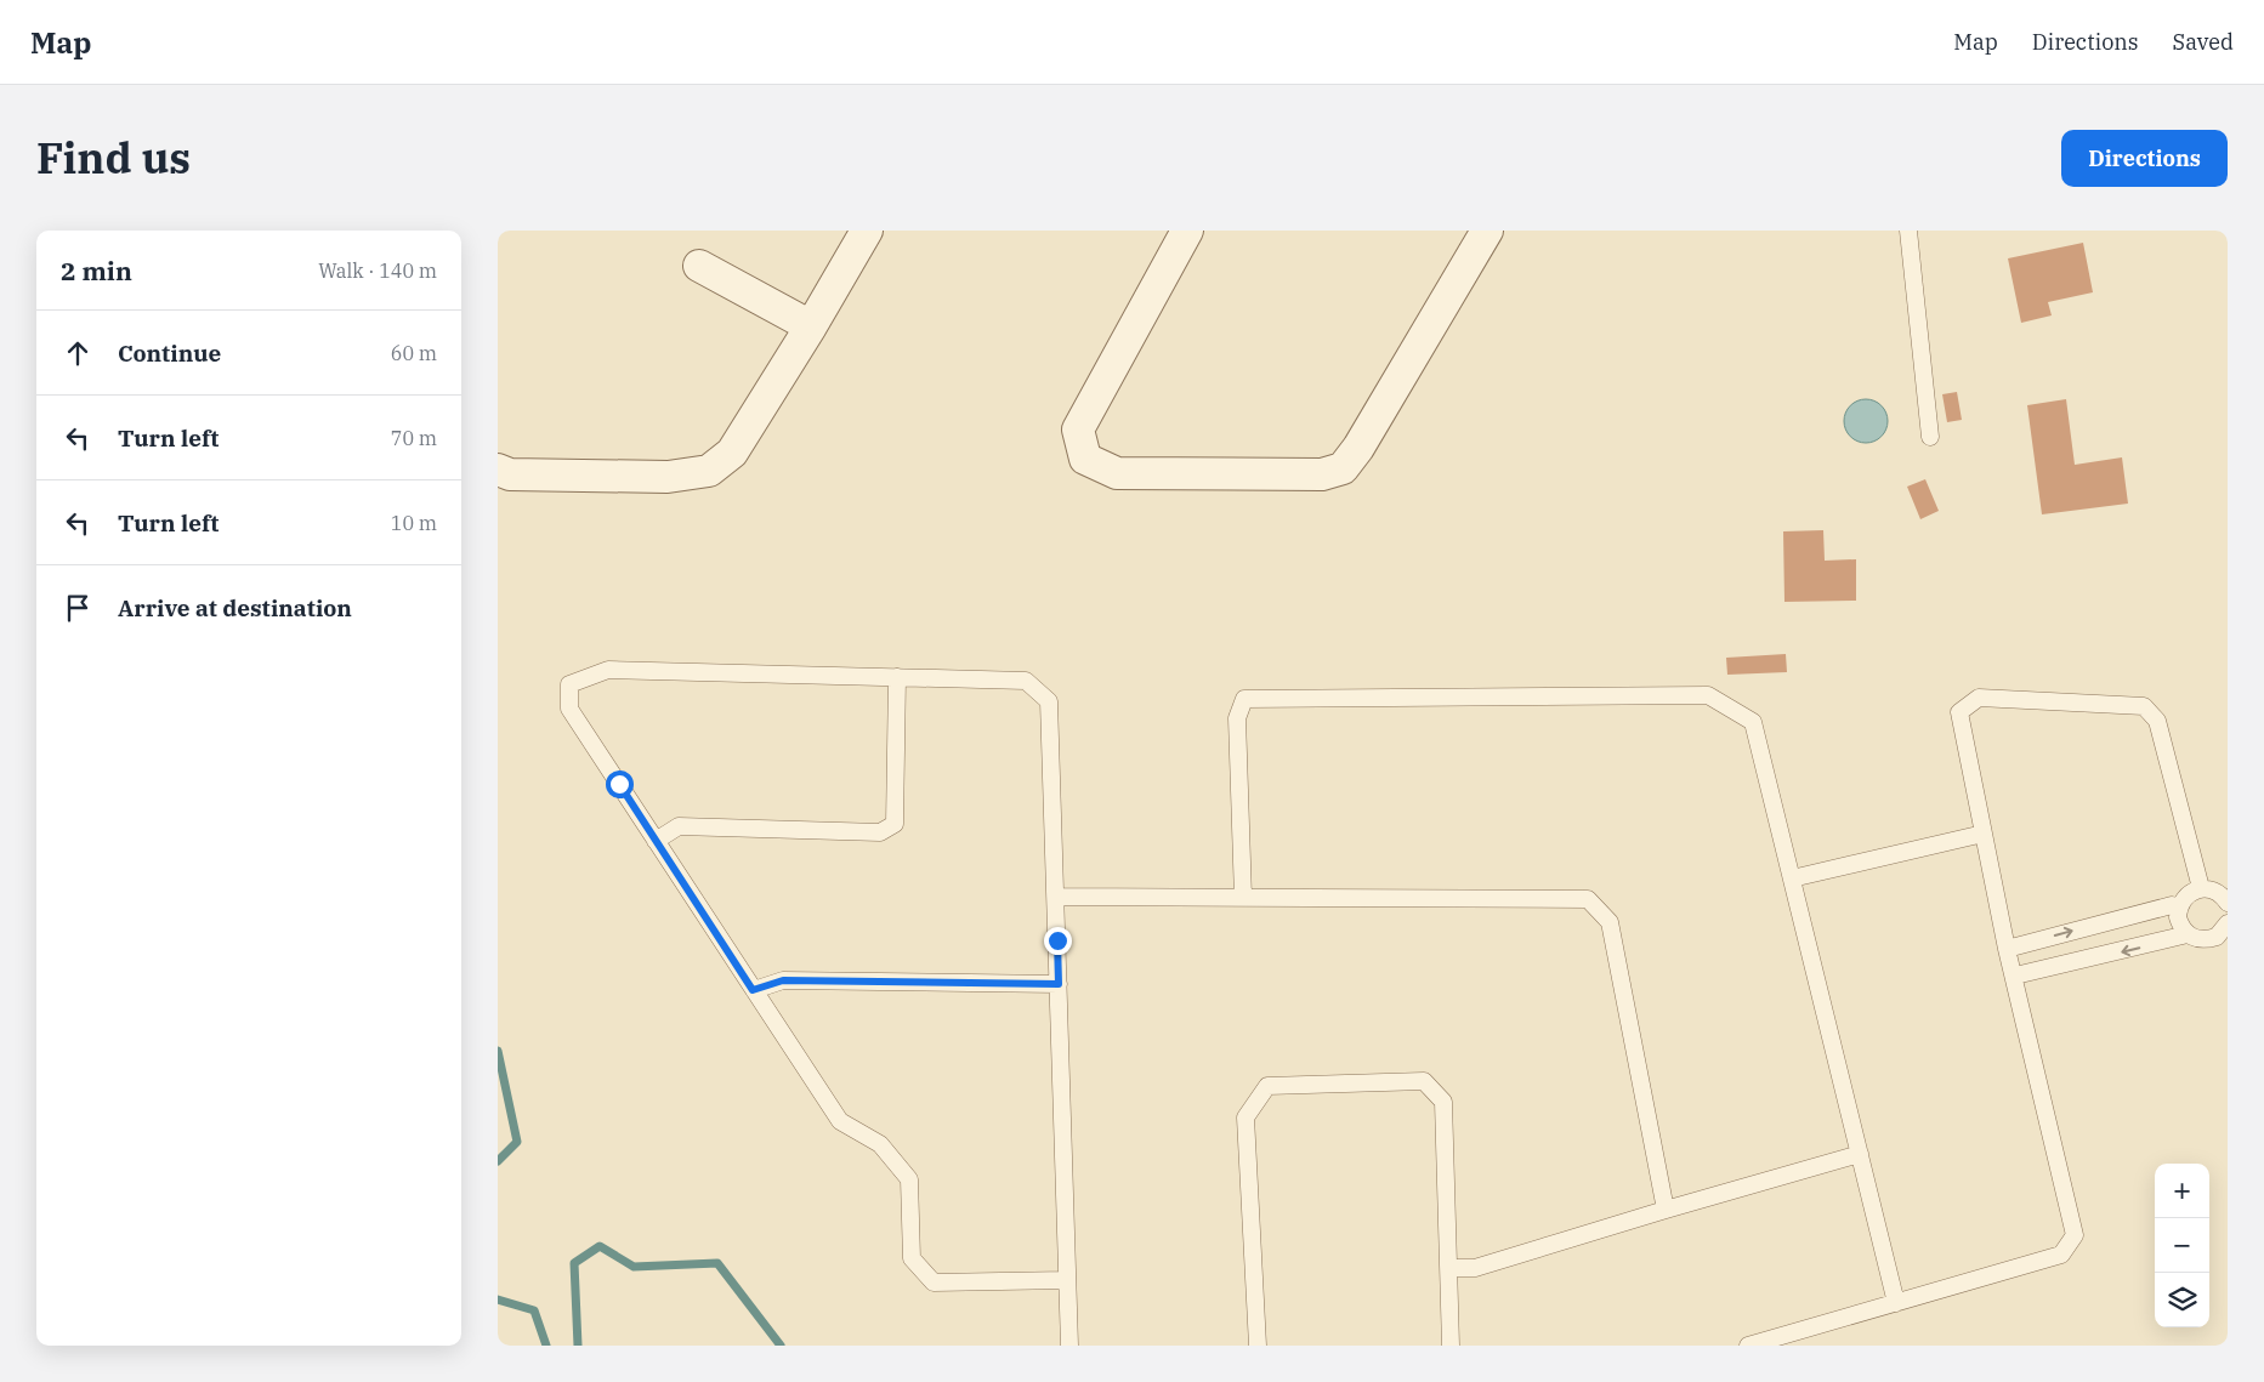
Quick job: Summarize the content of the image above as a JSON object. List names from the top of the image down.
{
  "page": {
    "header": "Map",
    "nav": ["Map", "Directions", "Saved"],
    "title": "Find us",
    "buttons": "Directions",
    "heading": ["2 min", "Walk · 140 m"],
    "list": [
      ["Continue", "60 m"],
      ["Turn left", "70 m"],
      ["Turn left", "10 m"],
      "Arrive at destination"
    ],
    "map_buttons": ["+", "−"]
  }
}
